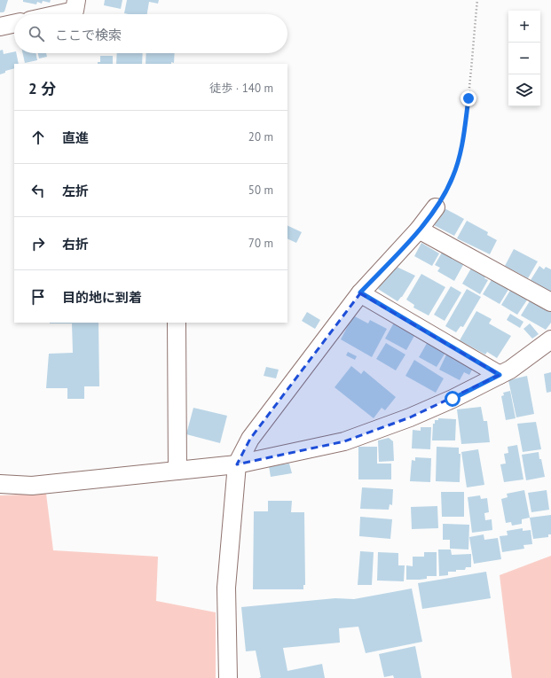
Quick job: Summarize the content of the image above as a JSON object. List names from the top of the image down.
{
  "page": {
    "map_buttons": ["+", "−"],
    "search": "ここで検索",
    "heading": ["2 分", "徒歩 · 140 m"],
    "list": [
      ["直進", "20 m"],
      ["左折", "50 m"],
      ["右折", "70 m"],
      "目的地に到着"
    ]
  }
}
